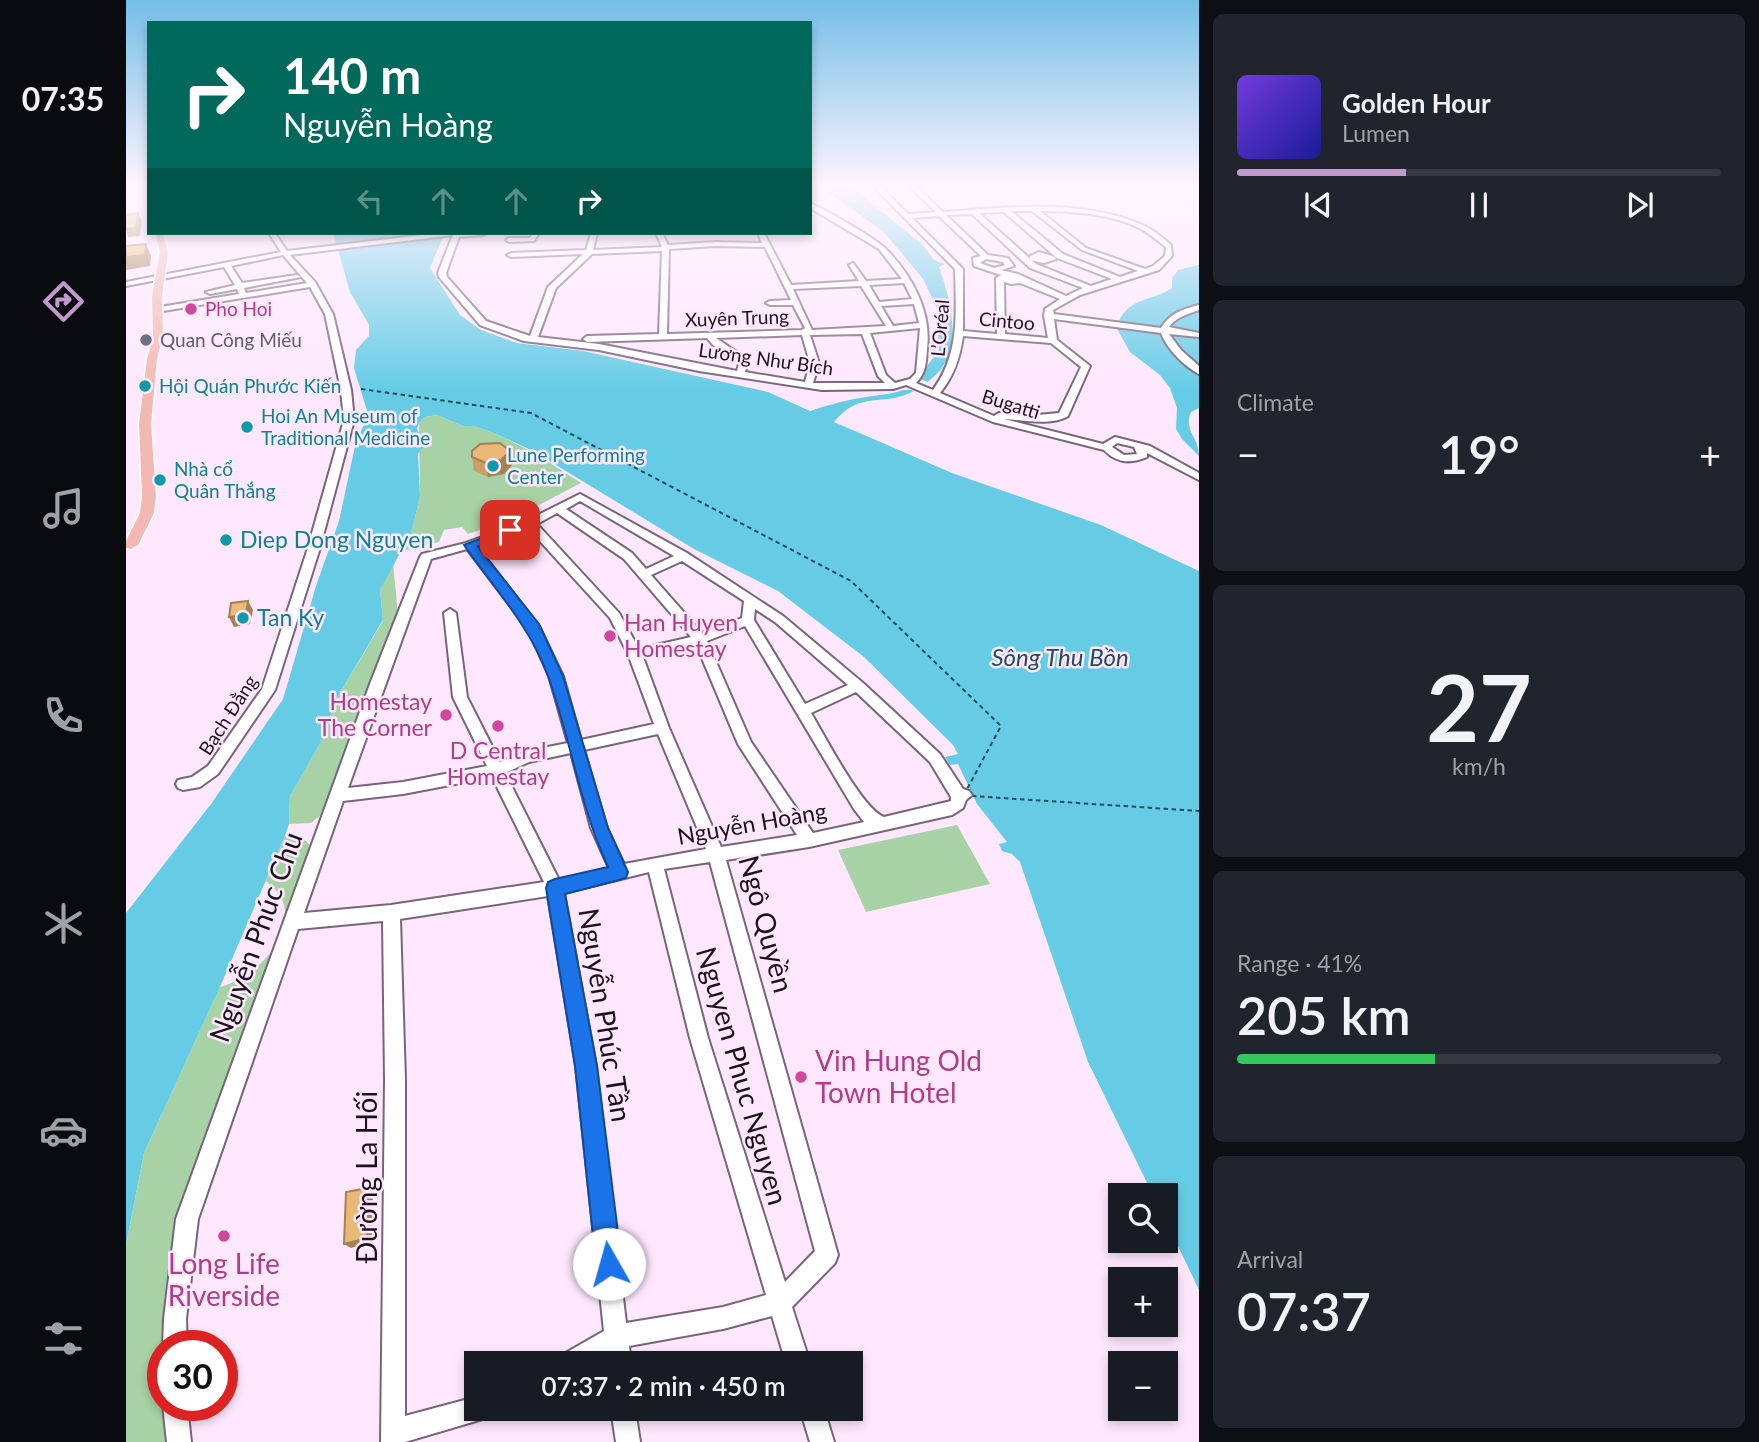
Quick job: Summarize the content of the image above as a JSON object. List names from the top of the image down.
{
  "streets": {
    "street": [
      "Xuyên Trung",
      "Cintoo",
      "L’Oréal",
      "Lương Như Bích",
      "Bugatti",
      "Bạch Đằng",
      "Nguyễn Hoàng",
      "Ngô Quyền",
      "Nguyễn Phúc Chu",
      "Nguyễn Phúc Tần",
      "Nguyen Phuc Nguyen",
      "Đường La Hối"
    ]
  },
  "crossings": [
    ["Xuyên Trung", "Lương Như Bích"],
    ["Cintoo", "L’Oréal"],
    ["Lương Như Bích", "Bugatti"],
    ["Nguyễn Hoàng", "Ngô Quyền"],
    ["Nguyễn Hoàng", "Nguyễn Phúc Chu"],
    ["Nguyễn Hoàng", "Nguyễn Phúc Tần"],
    ["Nguyễn Hoàng", "Nguyen Phuc Nguyen"],
    ["Nguyễn Hoàng", "Đường La Hối"],
    ["Ngô Quyền", "Nguyen Phuc Nguyen"]
  ],
  "water": ["Sông Thu Bồn"],
  "places": [
    "Pho Hoi",
    "Quan Công Miếu",
    "Hội Quán Phước Kiến",
    "Hoi An Museum of Traditional Medicine",
    "Lune Performing Center",
    "Nhà cổ Quân Thắng",
    "Diep Dong Nguyen",
    "Tan Ky",
    "Han Huyen Homestay",
    "Homestay The Corner",
    "D Central Homestay",
    "Vin Hung Old Town Hotel",
    "Long Life Riverside"
  ],
  "page": {
    "tabs": "07:35",
    "turn": ["140 m", "Nguyễn Hoàng"],
    "song": ["Golden Hour", "Lumen"],
    "tile": [
      "Climate",
      ["27", "km/h"],
      ["Range · 41%", "205 km"],
      ["Arrival", "07:37"]
    ],
    "heat": ["−", "19°", "+"],
    "map_buttons": ["+", "−"],
    "limit": "30",
    "trip": "07:37 · 2 min · 450 m"
  }
}
